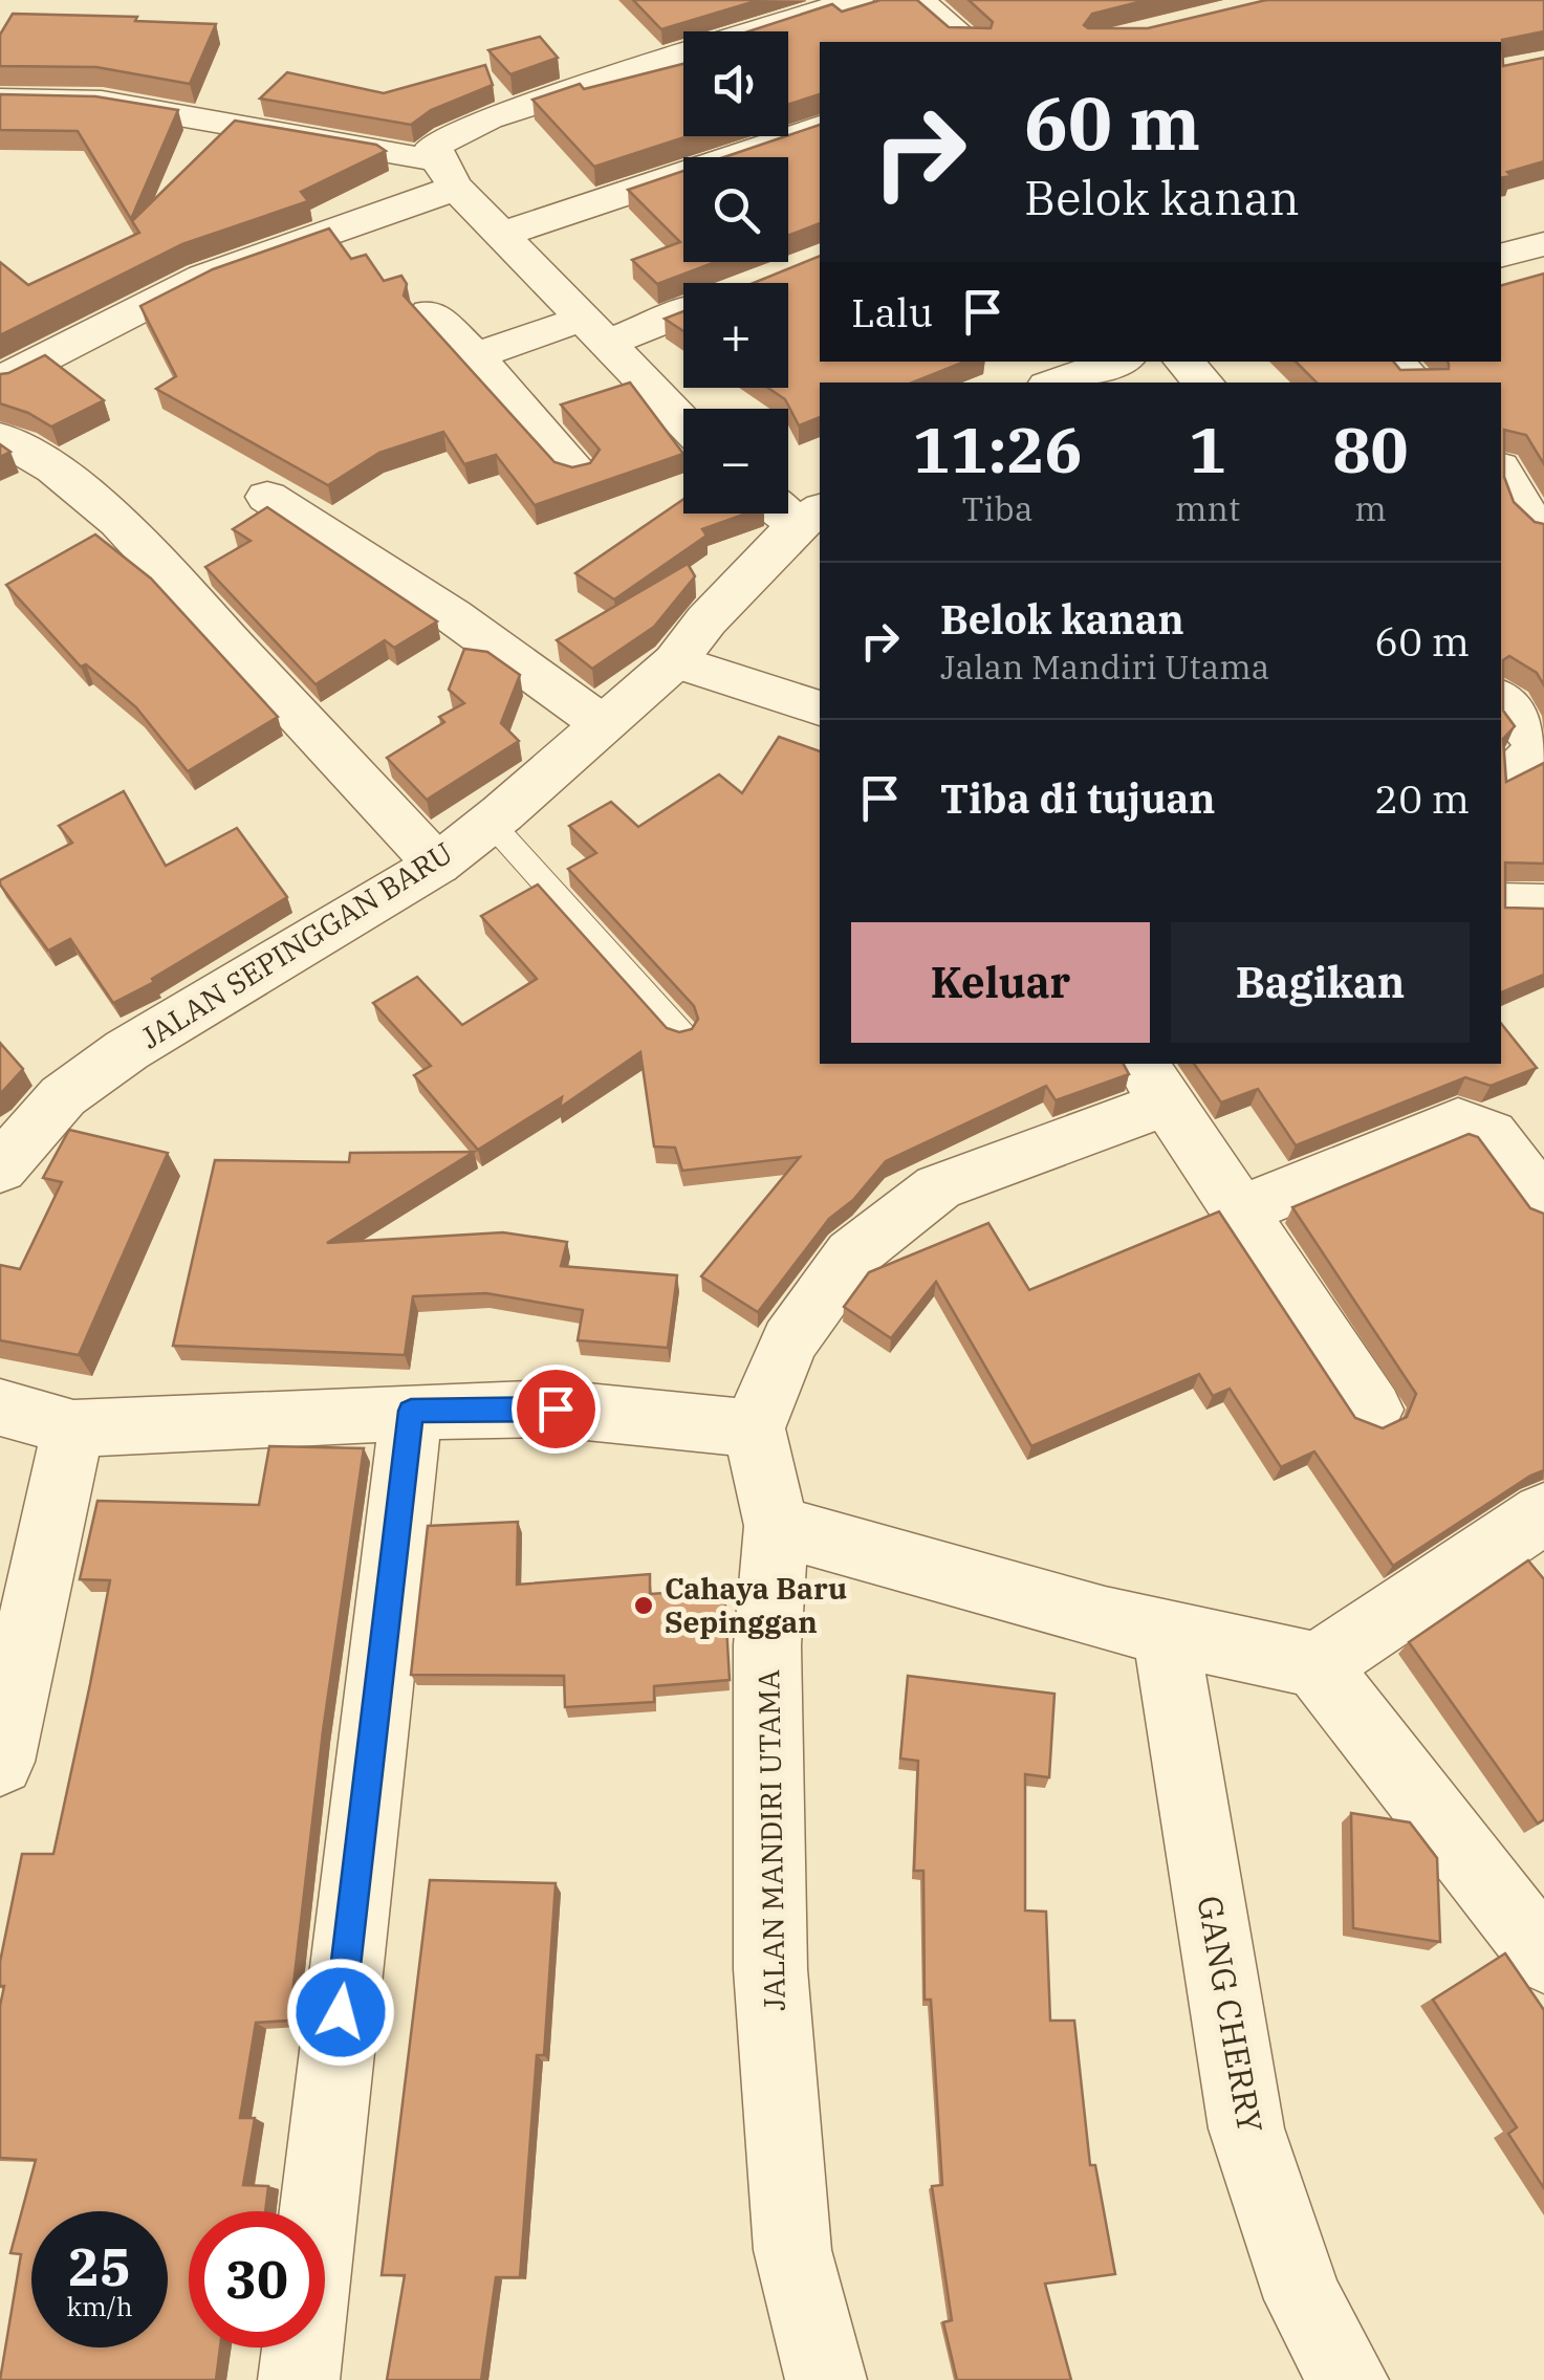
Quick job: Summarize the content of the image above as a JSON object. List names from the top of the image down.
{
  "streets": {
    "street": ["JALAN SEPINGGAN BARU", "JALAN MANDIRI UTAMA", "GANG CHERRY"]
  },
  "places": ["Cahaya Baru Sepinggan"],
  "page": {
    "map_buttons": ["+", "−"],
    "turn": ["60 m", "Belok kanan"],
    "then": "Lalu",
    "eta": [
      "11:26",
      "Tiba",
      "1",
      "mnt",
      "80",
      "m"
    ],
    "list": [
      {
        "name": "Belok kanan",
        "note": "Jalan Mandiri Utama",
        "value": "60 m"
      },
      {
        "name": "Tiba di tujuan",
        "value": "20 m"
      }
    ],
    "buttons": ["Keluar", "Bagikan"],
    "speed": "25 km/h",
    "limit": "30"
  }
}
